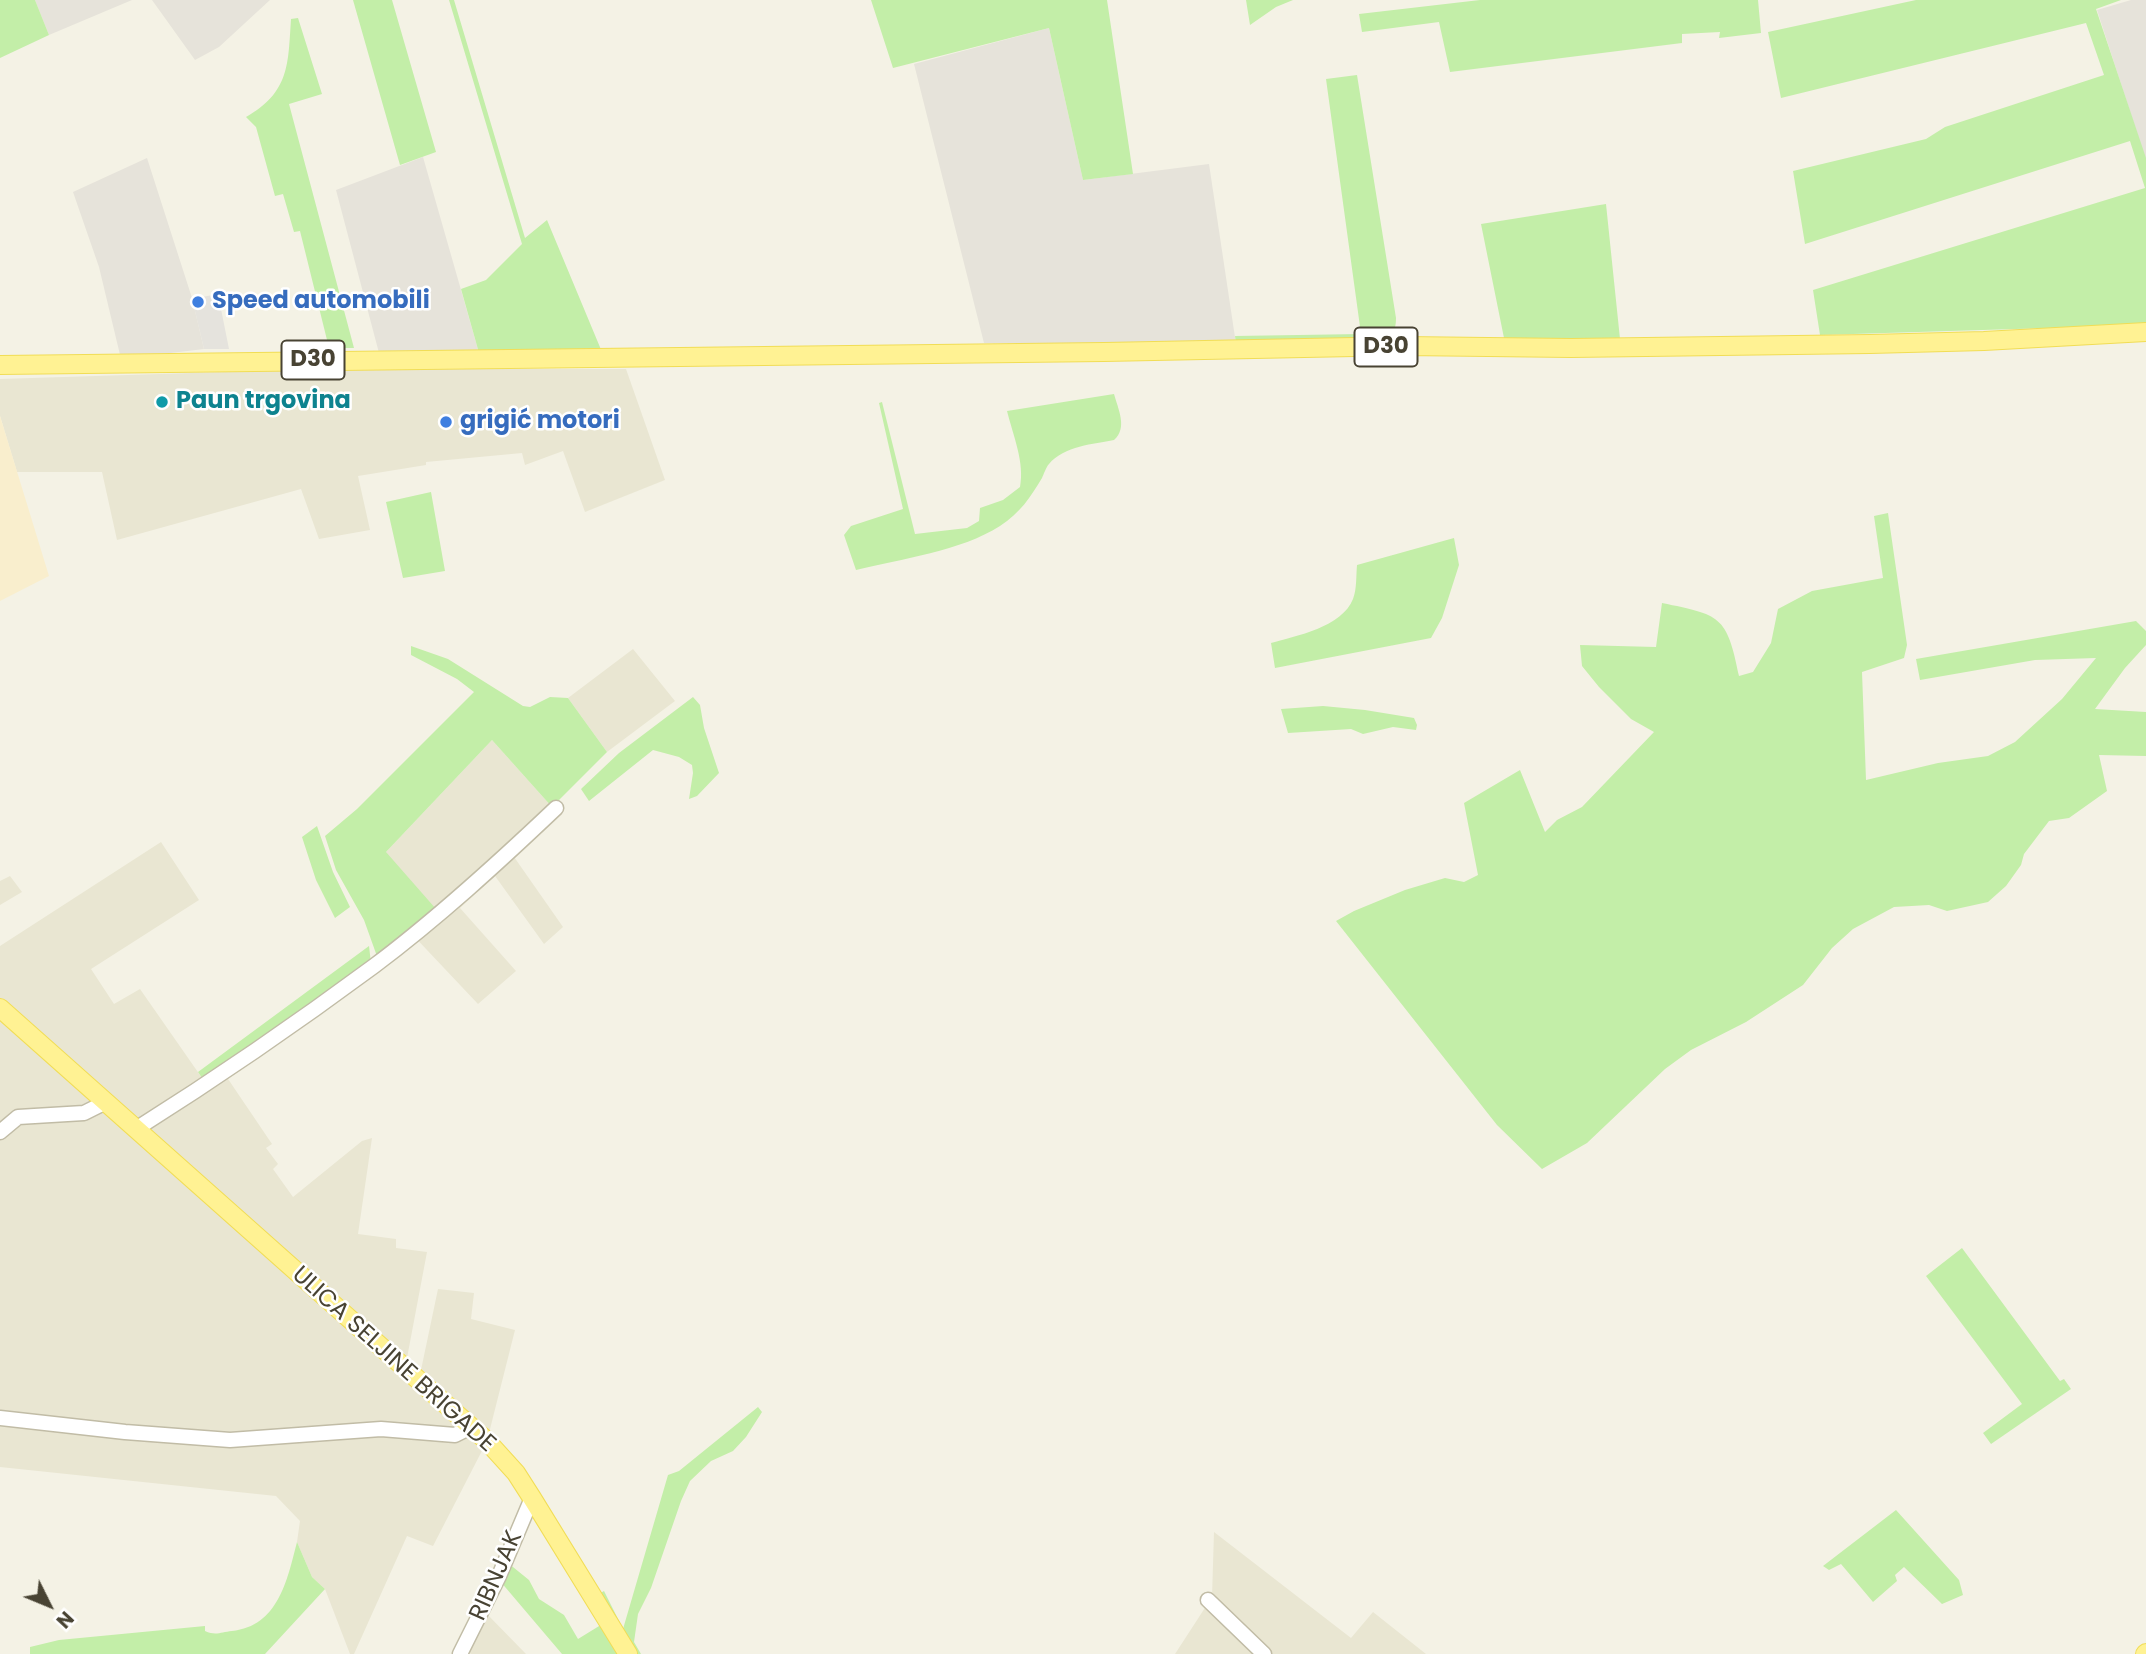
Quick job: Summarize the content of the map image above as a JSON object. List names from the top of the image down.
{
  "streets": {
    "main road": ["D30", "ULICA SELJINE BRIGADE"],
    "street": ["RIBNJAK"]
  },
  "crossings": [
    ["ULICA SELJINE BRIGADE", "RIBNJAK"]
  ],
  "places": ["Speed automobili", "Paun trgovina", "grigić motori"],
  "north": "bottom right"
}
